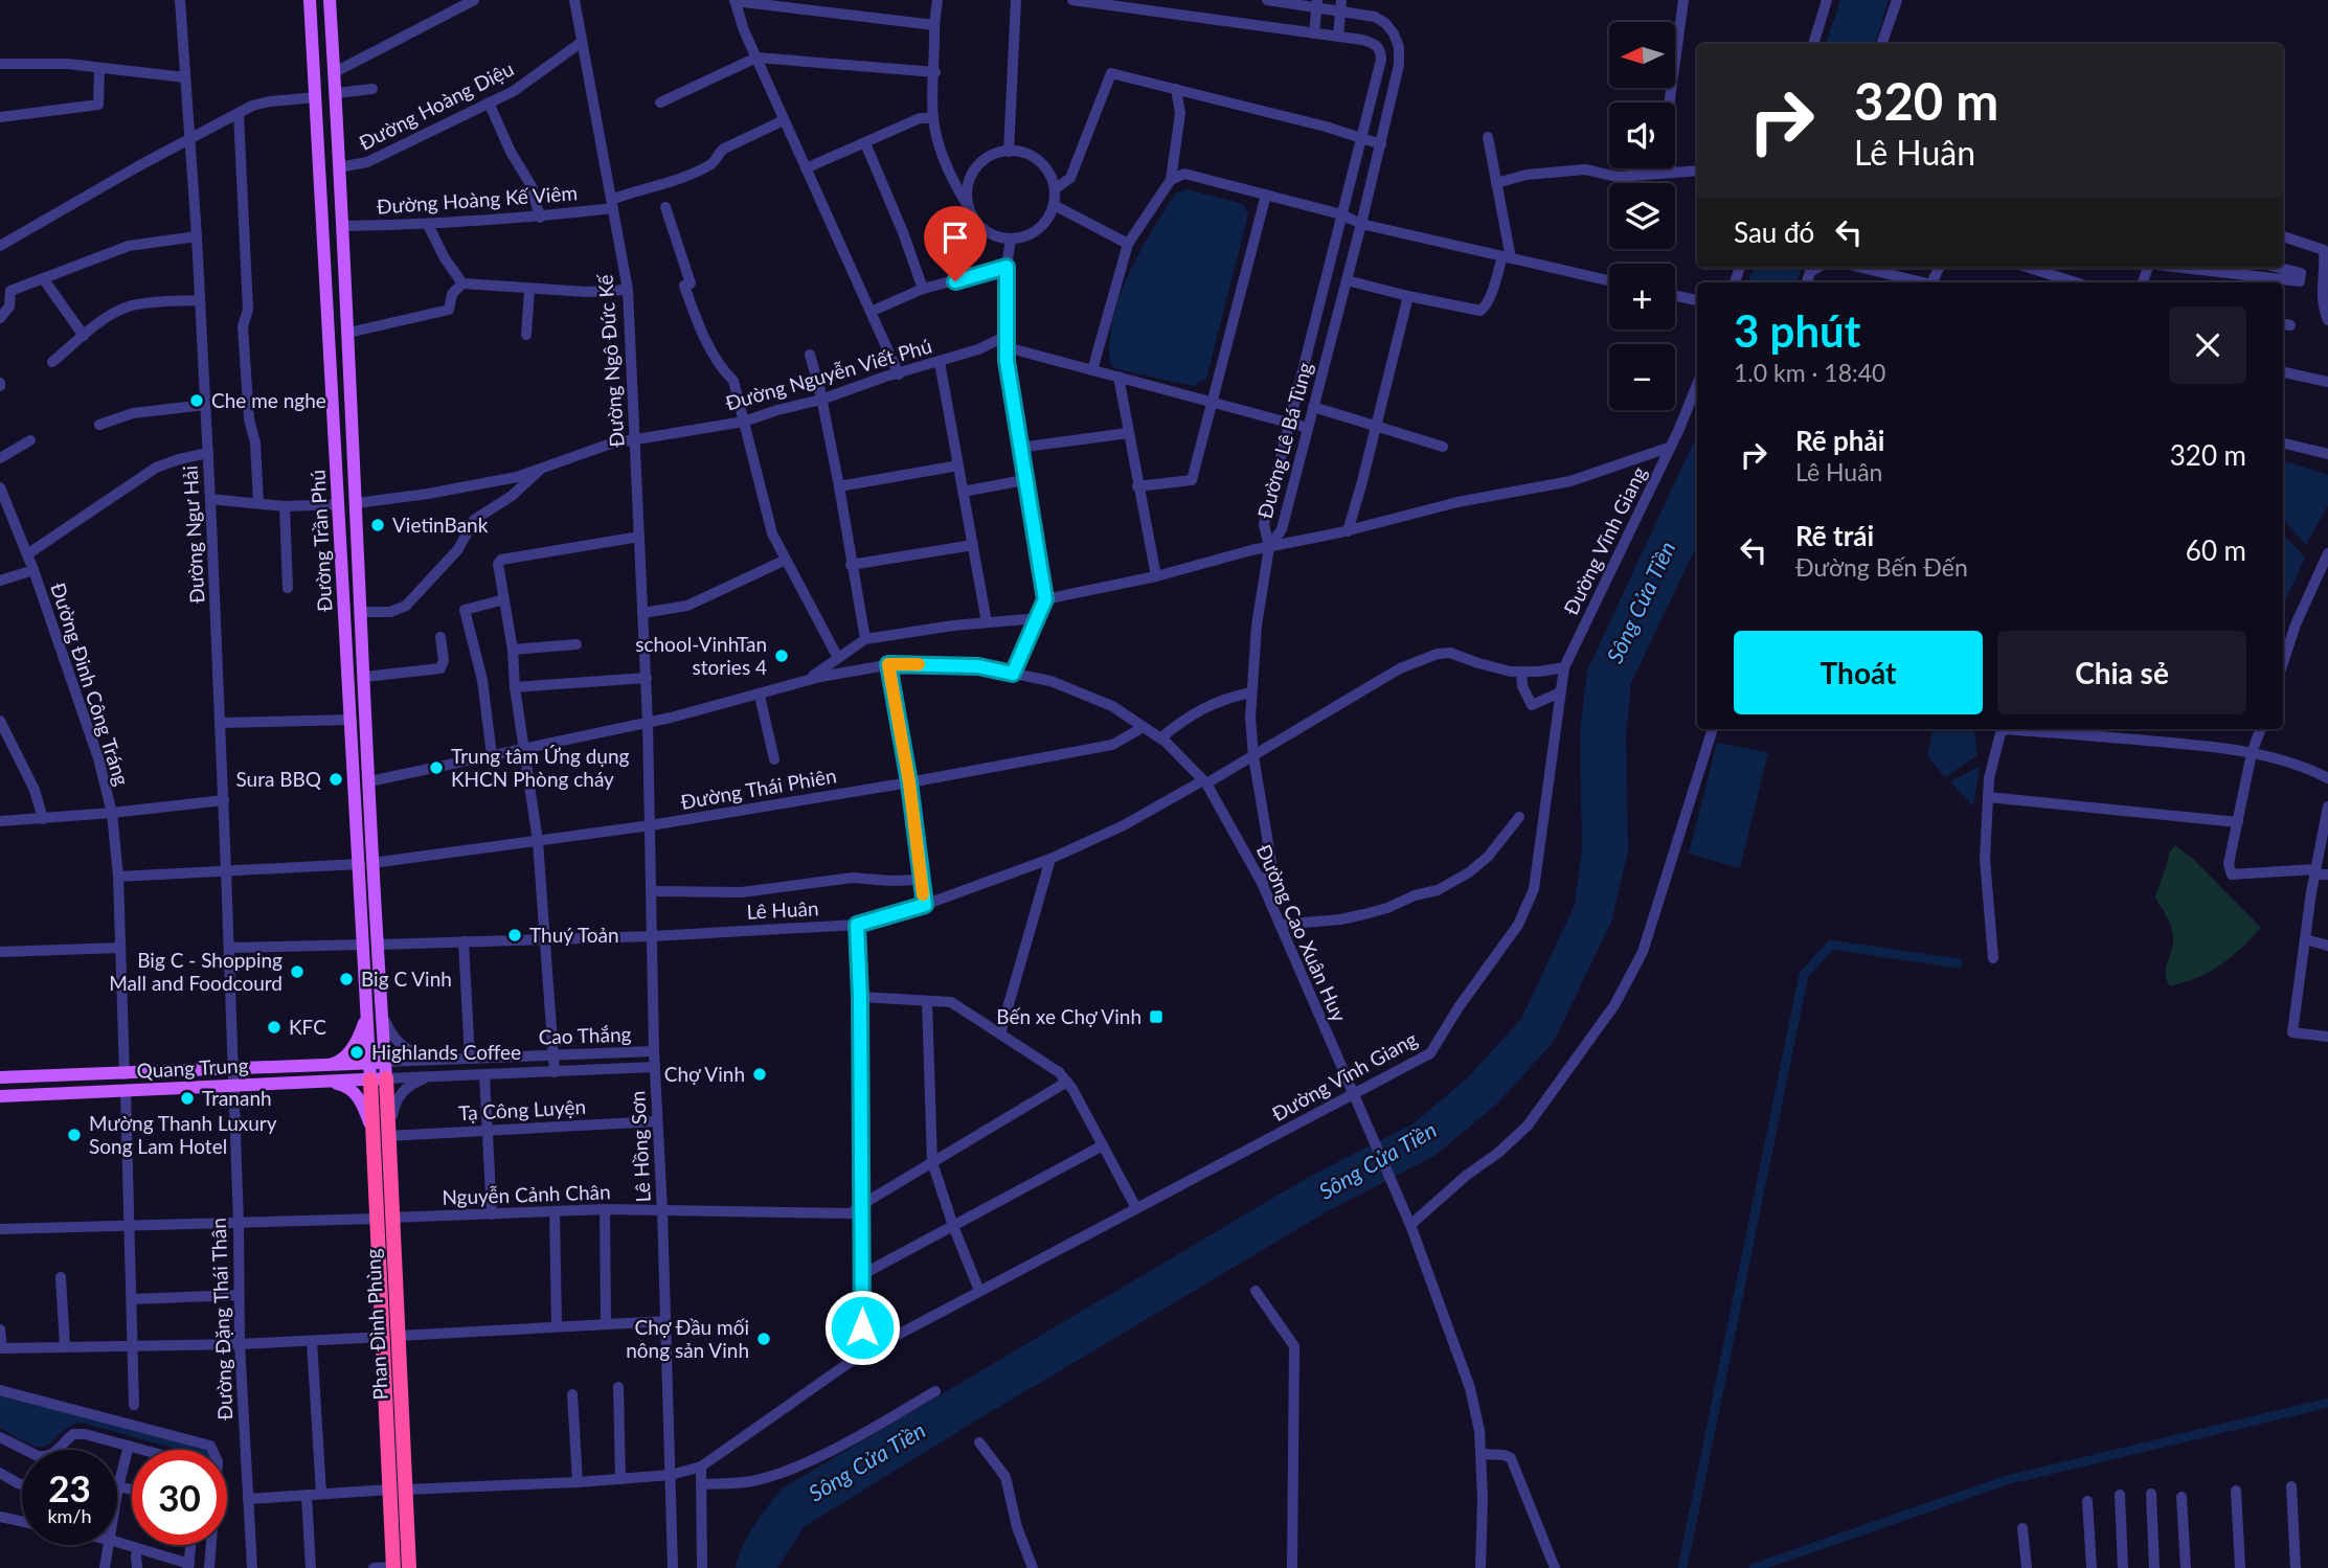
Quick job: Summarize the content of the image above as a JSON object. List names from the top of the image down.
{
  "streets": {
    "highway": ["Phan Đình Phùng"],
    "main road": ["Đường Trần Phú", "Quang Trung"],
    "street": [
      "Đường Hoàng Diệu",
      "Đường Hoàng Kế Viêm",
      "Đường Ngô Đức Kế",
      "Đường Nguyễn Viết Phú",
      "Đường Lê Bá Tùng",
      "Đường Ngư Hải",
      "Đường Vĩnh Giang",
      "Đường Đinh Công Tráng",
      "Đường Thái Phiên",
      "Lê Huân",
      "Đường Cao Xuân Huy",
      "Cao Thắng",
      "Tạ Công Luyện",
      "Lê Hồng Sơn",
      "Nguyễn Cảnh Chân",
      "Đường Đặng Thái Thân"
    ]
  },
  "crossings": [
    ["Đường Hoàng Diệu", "Đường Ngô Đức Kế"],
    ["Đường Hoàng Diệu", "Đường Trần Phú"],
    ["Đường Hoàng Kế Viêm", "Đường Ngô Đức Kế"],
    ["Đường Hoàng Kế Viêm", "Đường Trần Phú"],
    ["Đường Ngô Đức Kế", "Đường Nguyễn Viết Phú"],
    ["Đường Ngô Đức Kế", "Đường Cao Xuân Huy"],
    ["Đường Ngô Đức Kế", "Lê Hồng Sơn"],
    ["Đường Nguyễn Viết Phú", "Đường Trần Phú"],
    ["Đường Ngư Hải", "Đường Thái Phiên"],
    ["Đường Ngư Hải", "Quang Trung"],
    ["Đường Ngư Hải", "Đường Đặng Thái Thân"],
    ["Đường Trần Phú", "Đường Thái Phiên"],
    ["Đường Trần Phú", "Lê Huân"],
    ["Đường Trần Phú", "Đường Cao Xuân Huy"],
    ["Đường Trần Phú", "Cao Thắng"],
    ["Đường Trần Phú", "Quang Trung"],
    ["Đường Trần Phú", "Phan Đình Phùng"],
    ["Đường Vĩnh Giang", "Lê Huân"],
    ["Đường Vĩnh Giang", "Đường Cao Xuân Huy"],
    ["Đường Vĩnh Giang", "Lê Hồng Sơn"],
    ["Đường Vĩnh Giang", "Đường Đặng Thái Thân"],
    ["Đường Vĩnh Giang", "Phan Đình Phùng"],
    ["Đường Đinh Công Tráng", "Đường Thái Phiên"],
    ["Đường Đinh Công Tráng", "Quang Trung"],
    ["Đường Thái Phiên", "Đường Cao Xuân Huy"],
    ["Đường Thái Phiên", "Lê Hồng Sơn"],
    ["Lê Huân", "Đường Cao Xuân Huy"],
    ["Lê Huân", "Lê Hồng Sơn"],
    ["Đường Cao Xuân Huy", "Lê Hồng Sơn"],
    ["Cao Thắng", "Quang Trung"],
    ["Cao Thắng", "Lê Hồng Sơn"],
    ["Quang Trung", "Đường Đặng Thái Thân"],
    ["Quang Trung", "Phan Đình Phùng"],
    ["Tạ Công Luyện", "Lê Hồng Sơn"],
    ["Tạ Công Luyện", "Phan Đình Phùng"],
    ["Lê Hồng Sơn", "Nguyễn Cảnh Chân"],
    ["Nguyễn Cảnh Chân", "Đường Đặng Thái Thân"],
    ["Nguyễn Cảnh Chân", "Phan Đình Phùng"]
  ],
  "water": ["Sông Cửa Tiền"],
  "places": {
    "other": [
      "Che me nghe",
      "VietinBank",
      "school-VinhTan stories 4",
      "Trung tâm Ứng dụng KHCN Phòng cháy",
      "Sura BBQ",
      "Thuý Toản",
      "Big C - Shopping Mall and Foodcourd",
      "Big C Vinh",
      "KFC",
      "Highlands Coffee",
      "Chợ Vinh",
      "Trananh",
      "Mường Thanh Luxury Song Lam Hotel",
      "Chợ Đầu mối nông sản Vinh"
    ],
    "transit": ["Bến xe Chợ Vinh"]
  },
  "north": "left",
  "page": {
    "map_buttons": ["+", "−"],
    "turn": ["320 m", "Lê Huân"],
    "then": "Sau đó",
    "heading": ["3 phút", "1.0 km · 18:40"],
    "list": [
      {
        "name": "Rẽ phải",
        "note": "Lê Huân",
        "value": "320 m"
      },
      {
        "name": "Rẽ trái",
        "note": "Đường Bến Đến",
        "value": "60 m"
      }
    ],
    "buttons": ["Thoát", "Chia sẻ"],
    "speed": "23 km/h",
    "limit": "30"
  }
}
